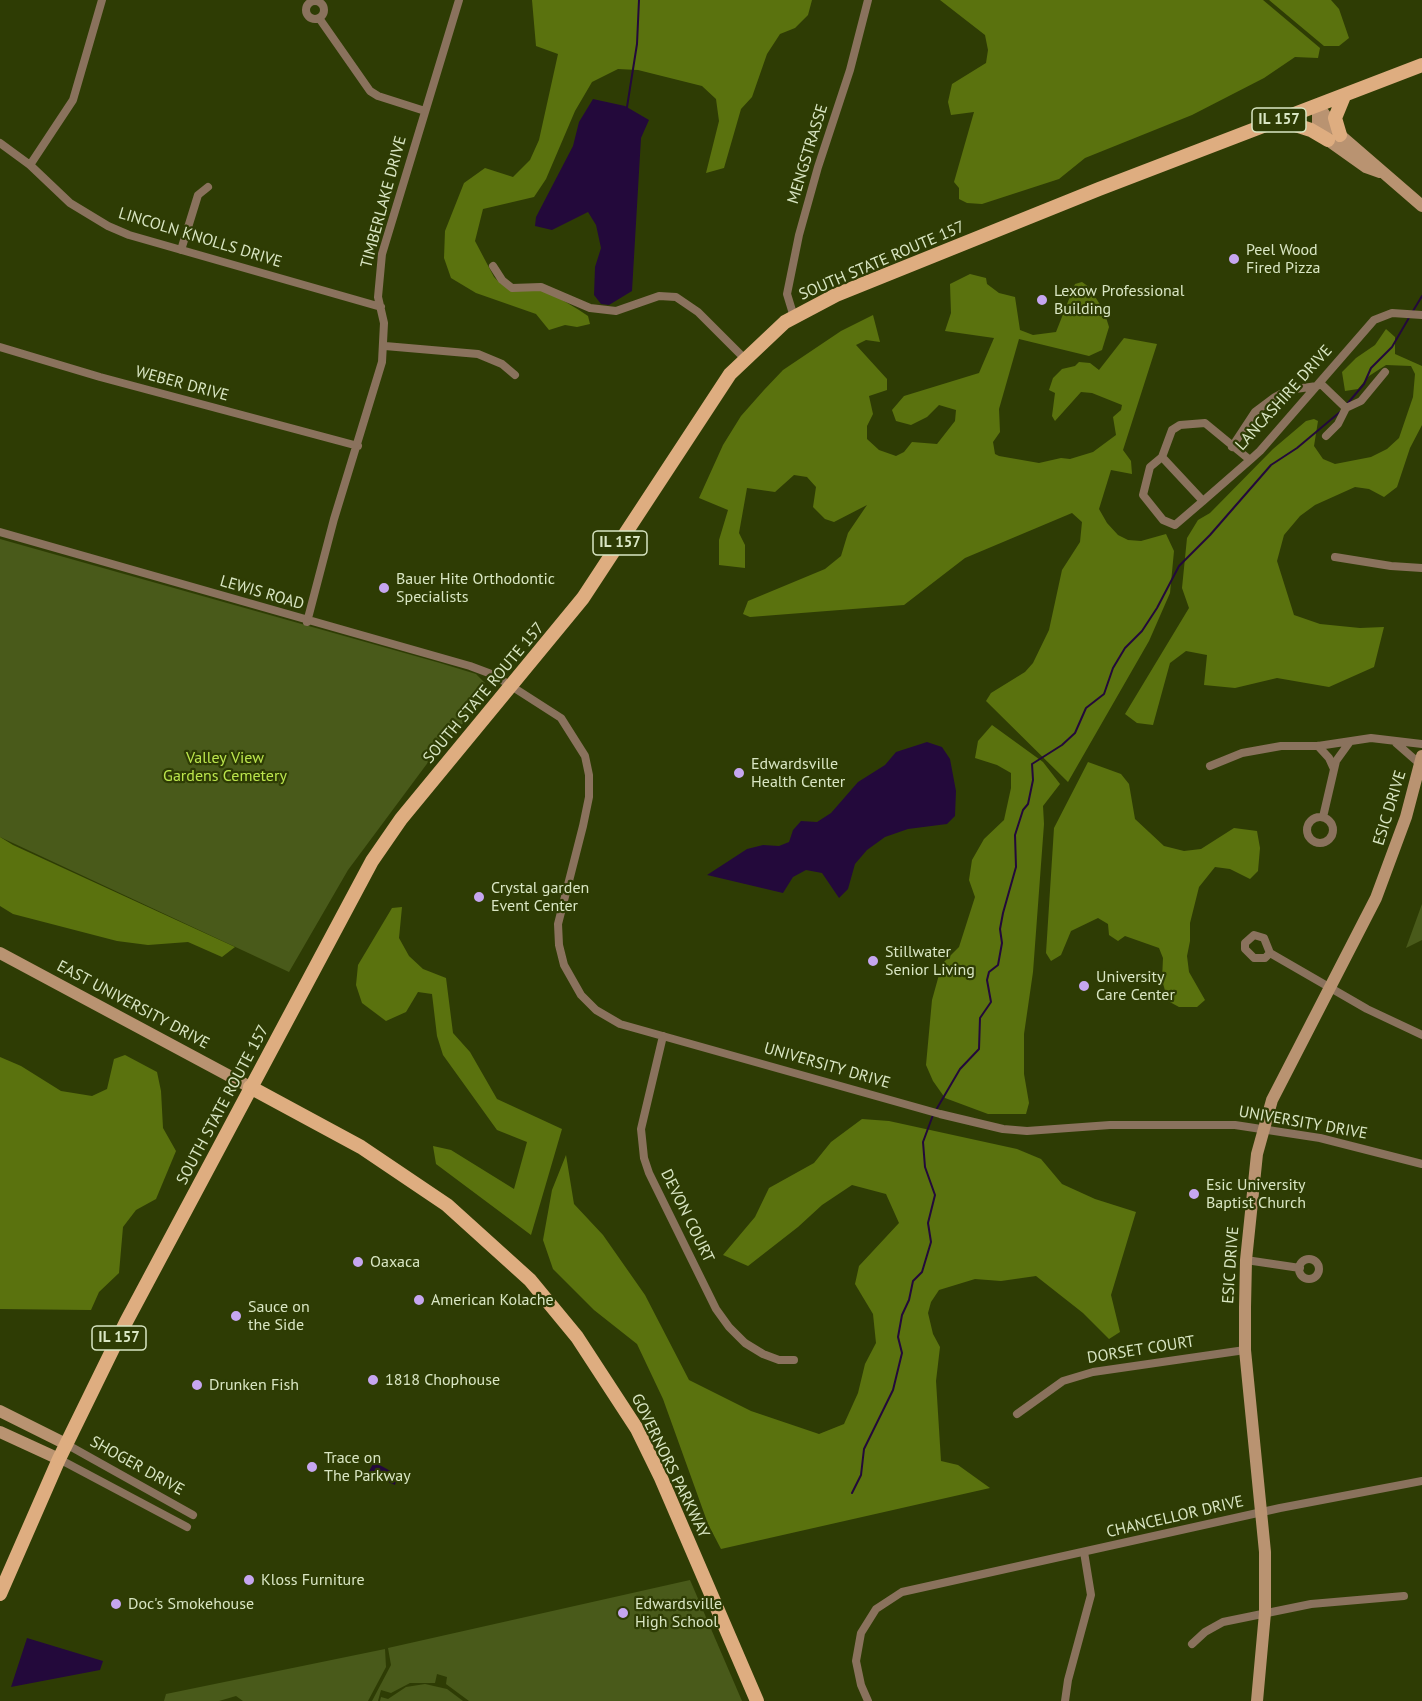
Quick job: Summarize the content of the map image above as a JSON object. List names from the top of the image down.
{
  "streets": {
    "main road": ["IL 157", "SOUTH STATE ROUTE 157", "GOVERNORS PARKWAY"],
    "street": [
      "MENGSTRASSE",
      "TIMBERLAKE DRIVE",
      "LINCOLN KNOLLS DRIVE",
      "WEBER DRIVE",
      "LANCASHIRE DRIVE",
      "LEWIS ROAD",
      "ESIC DRIVE",
      "EAST UNIVERSITY DRIVE",
      "UNIVERSITY DRIVE",
      "DEVON COURT",
      "DORSET COURT",
      "SHOGER DRIVE",
      "CHANCELLOR DRIVE"
    ]
  },
  "crossings": [
    ["MENGSTRASSE", "SOUTH STATE ROUTE 157"],
    ["TIMBERLAKE DRIVE", "LINCOLN KNOLLS DRIVE"],
    ["TIMBERLAKE DRIVE", "WEBER DRIVE"],
    ["TIMBERLAKE DRIVE", "LEWIS ROAD"],
    ["SOUTH STATE ROUTE 157", "LEWIS ROAD"],
    ["SOUTH STATE ROUTE 157", "EAST UNIVERSITY DRIVE"],
    ["SOUTH STATE ROUTE 157", "UNIVERSITY DRIVE"],
    ["SOUTH STATE ROUTE 157", "SHOGER DRIVE"],
    ["SOUTH STATE ROUTE 157", "GOVERNORS PARKWAY"],
    ["LEWIS ROAD", "UNIVERSITY DRIVE"],
    ["ESIC DRIVE", "UNIVERSITY DRIVE"],
    ["ESIC DRIVE", "DORSET COURT"],
    ["ESIC DRIVE", "CHANCELLOR DRIVE"],
    ["EAST UNIVERSITY DRIVE", "GOVERNORS PARKWAY"],
    ["UNIVERSITY DRIVE", "DEVON COURT"]
  ],
  "parks": ["Valley View Gardens Cemetery"],
  "places": [
    "Peel Wood Fired Pizza",
    "Lexow Professional Building",
    "Bauer Hite Orthodontic Specialists",
    "Edwardsville Health Center",
    "Crystal garden Event Center",
    "Stillwater Senior Living",
    "University Care Center",
    "Esic University Baptist Church",
    "Oaxaca",
    "American Kolache",
    "Sauce on the Side",
    "1818 Chophouse",
    "Drunken Fish",
    "Trace on The Parkway",
    "Kloss Furniture",
    "Doc's Smokehouse",
    "Edwardsville High School"
  ]
}
